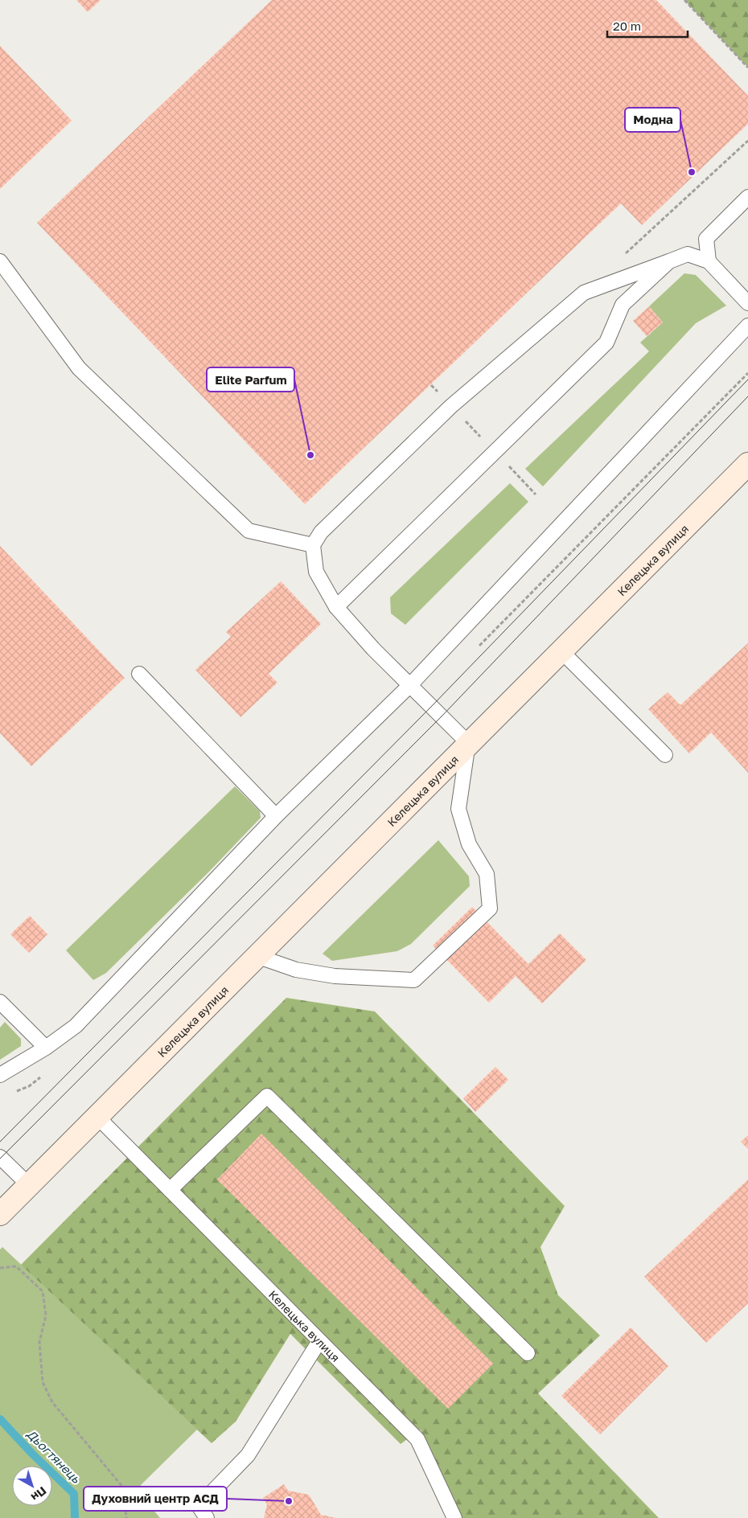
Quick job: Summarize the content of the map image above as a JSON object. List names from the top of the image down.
{
  "streets": {
    "main road": ["Келецька вулиця"]
  },
  "water": ["Дьогтянець"],
  "places": ["Модна", "Elite Parfum", "Духовний центр АСД"],
  "scale_bar": "20 m",
  "north": "bottom right"
}
